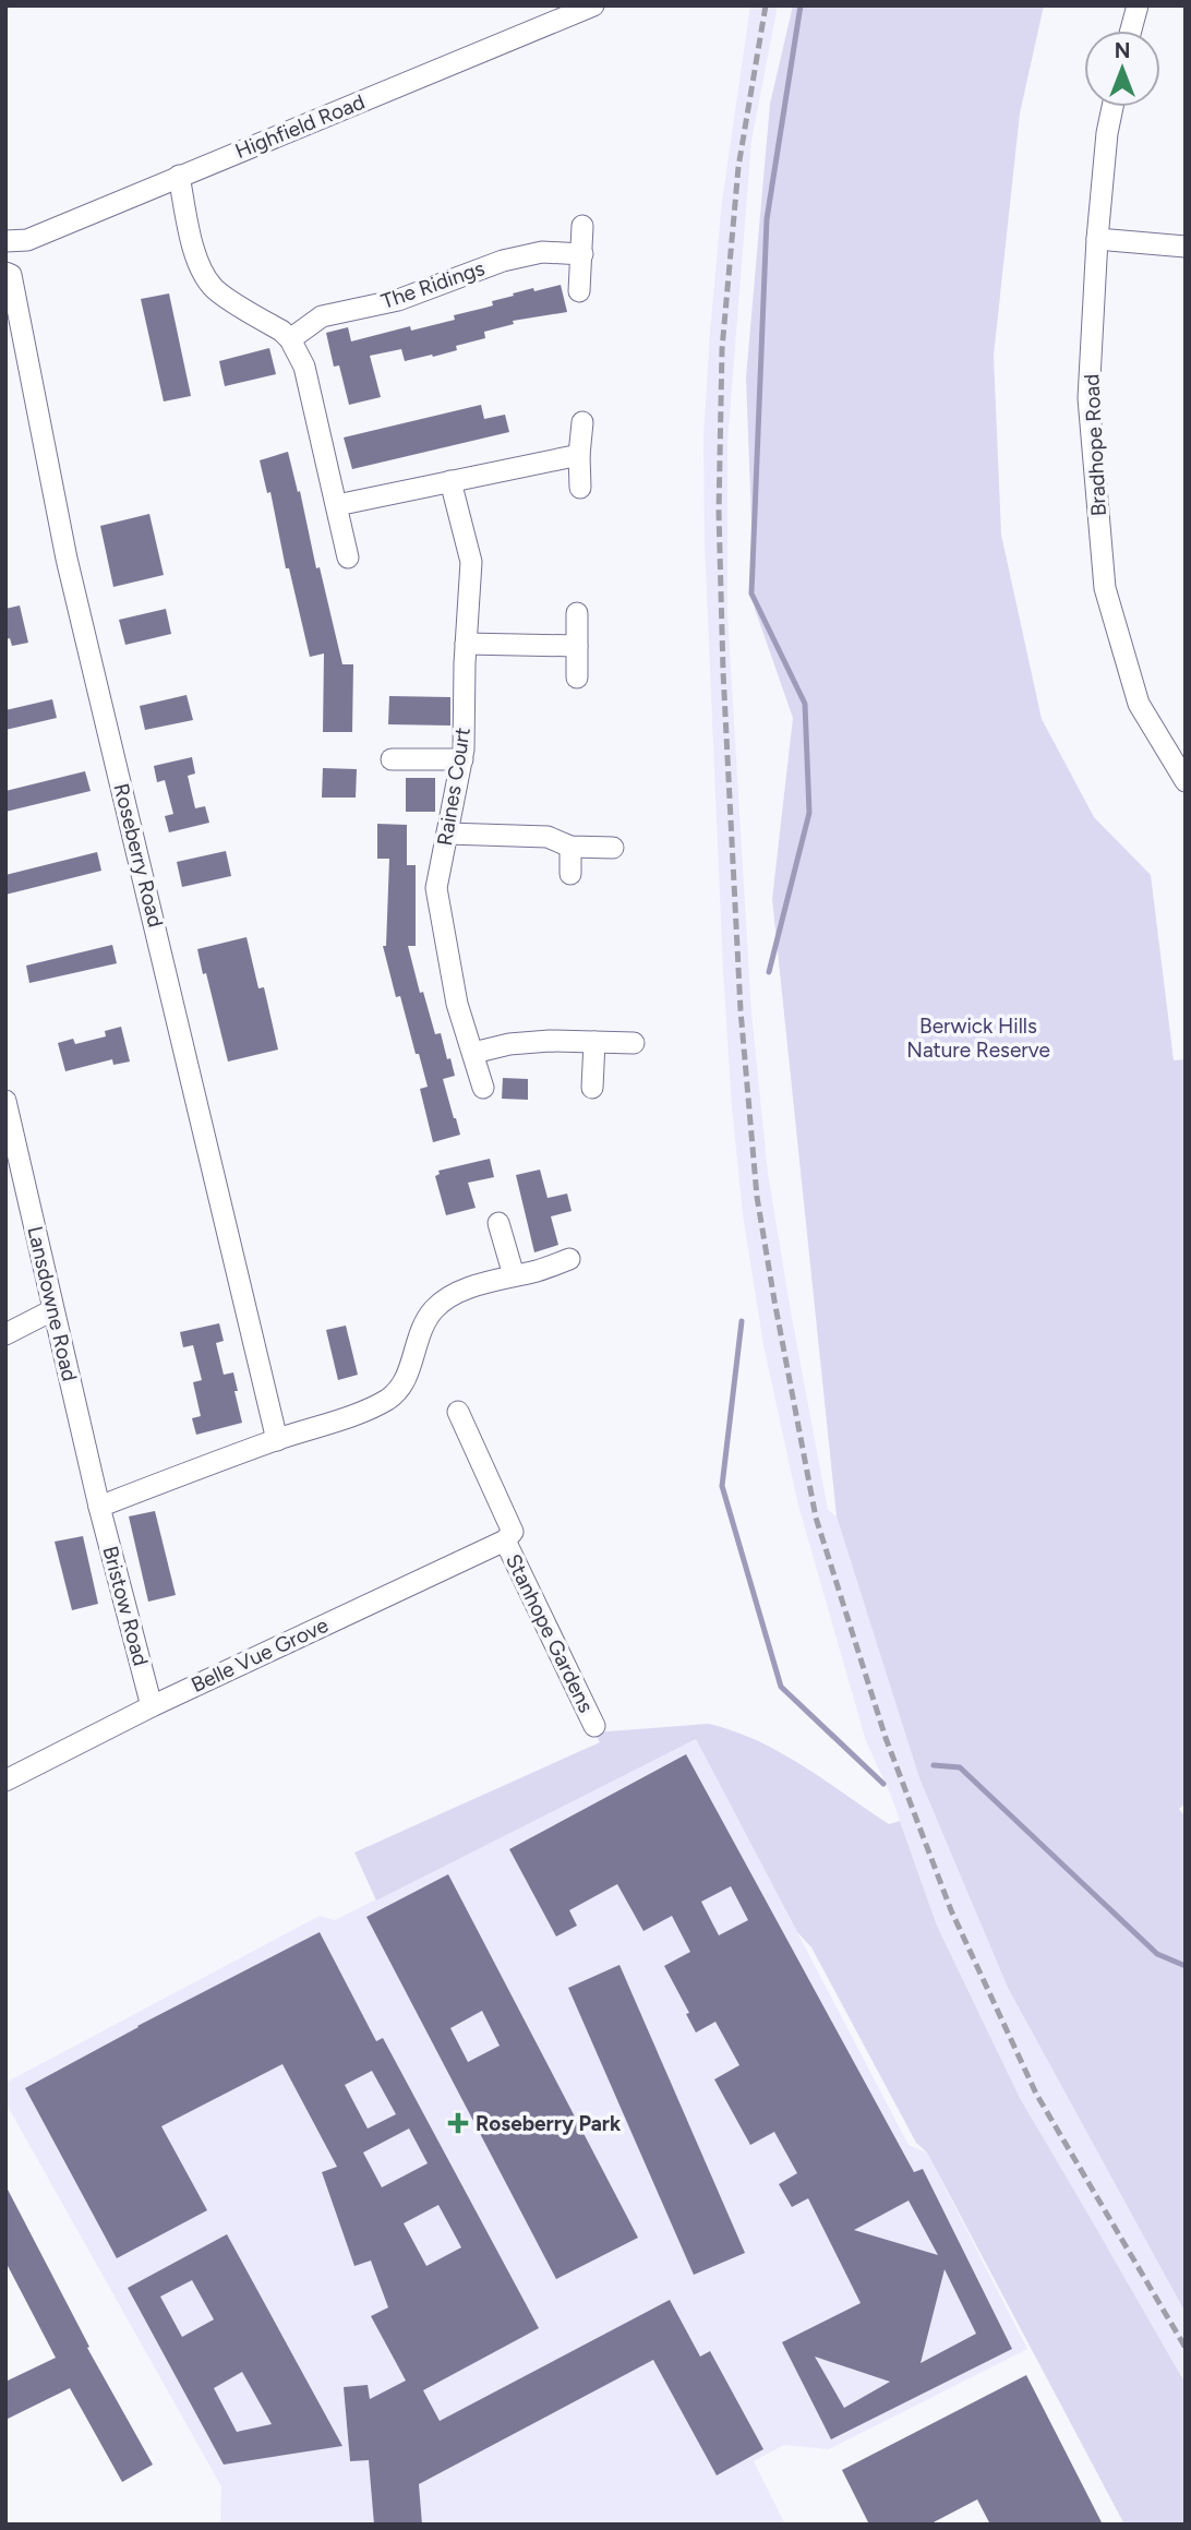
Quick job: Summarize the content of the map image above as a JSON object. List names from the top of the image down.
{
  "streets": {
    "street": [
      "Highfield Road",
      "The Ridings",
      "Bradhope Road",
      "Raines Court",
      "Roseberry Road",
      "Lansdowne Road",
      "Bristow Road",
      "Stanhope Gardens",
      "Belle Vue Grove"
    ]
  },
  "crossings": [
    ["Lansdowne Road", "Bristow Road"],
    ["Bristow Road", "Belle Vue Grove"],
    ["Stanhope Gardens", "Belle Vue Grove"]
  ],
  "parks": ["Berwick Hills Nature Reserve"],
  "places": {
    "health": ["Roseberry Park"]
  },
  "north": "top"
}
